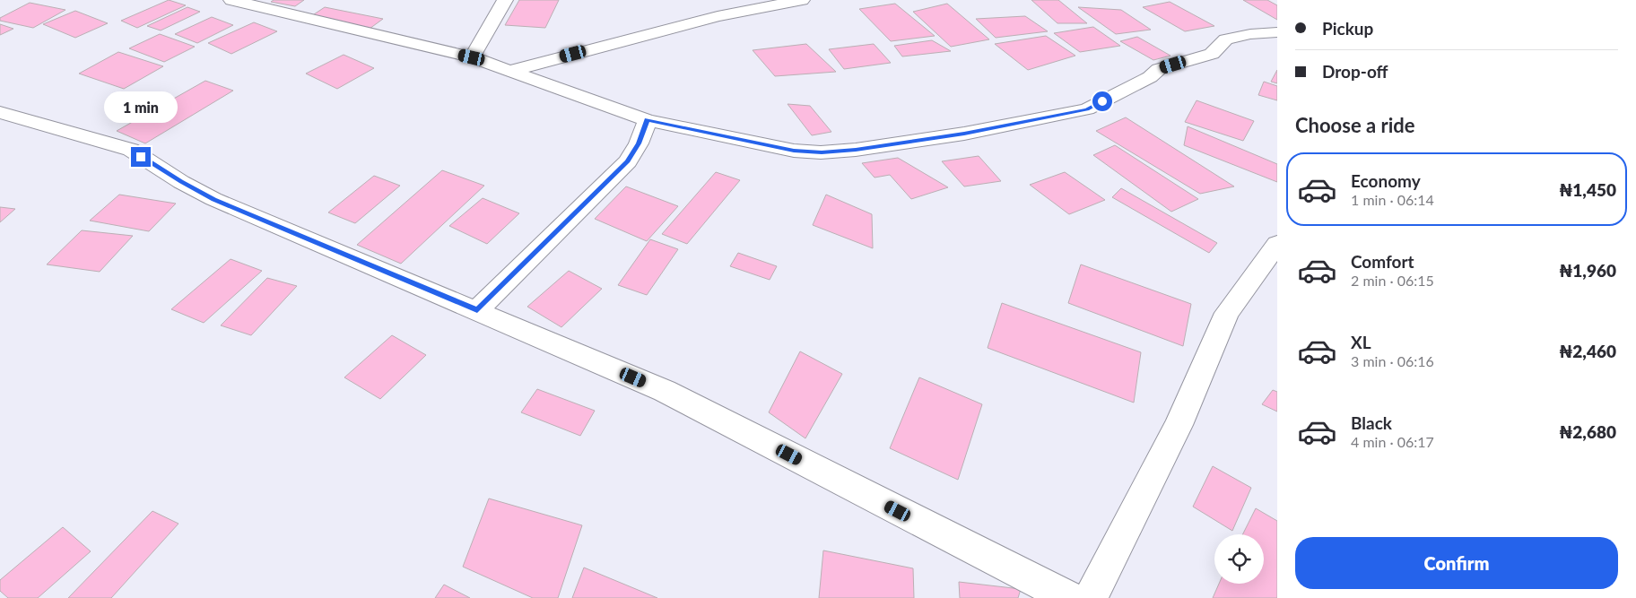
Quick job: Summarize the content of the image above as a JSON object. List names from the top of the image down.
{
  "page": {
    "banner": ["Pickup", "Drop-off"],
    "bubble": "1 min",
    "heading": "Choose a ride",
    "list": [
      {
        "name": "Economy",
        "note": "1 min · 06:14",
        "value": "₦1,450"
      },
      {
        "name": "Comfort",
        "note": "2 min · 06:15",
        "value": "₦1,960"
      },
      {
        "name": "XL",
        "note": "3 min · 06:16",
        "value": "₦2,460"
      },
      {
        "name": "Black",
        "note": "4 min · 06:17",
        "value": "₦2,680"
      }
    ],
    "buttons": "Confirm"
  }
}
